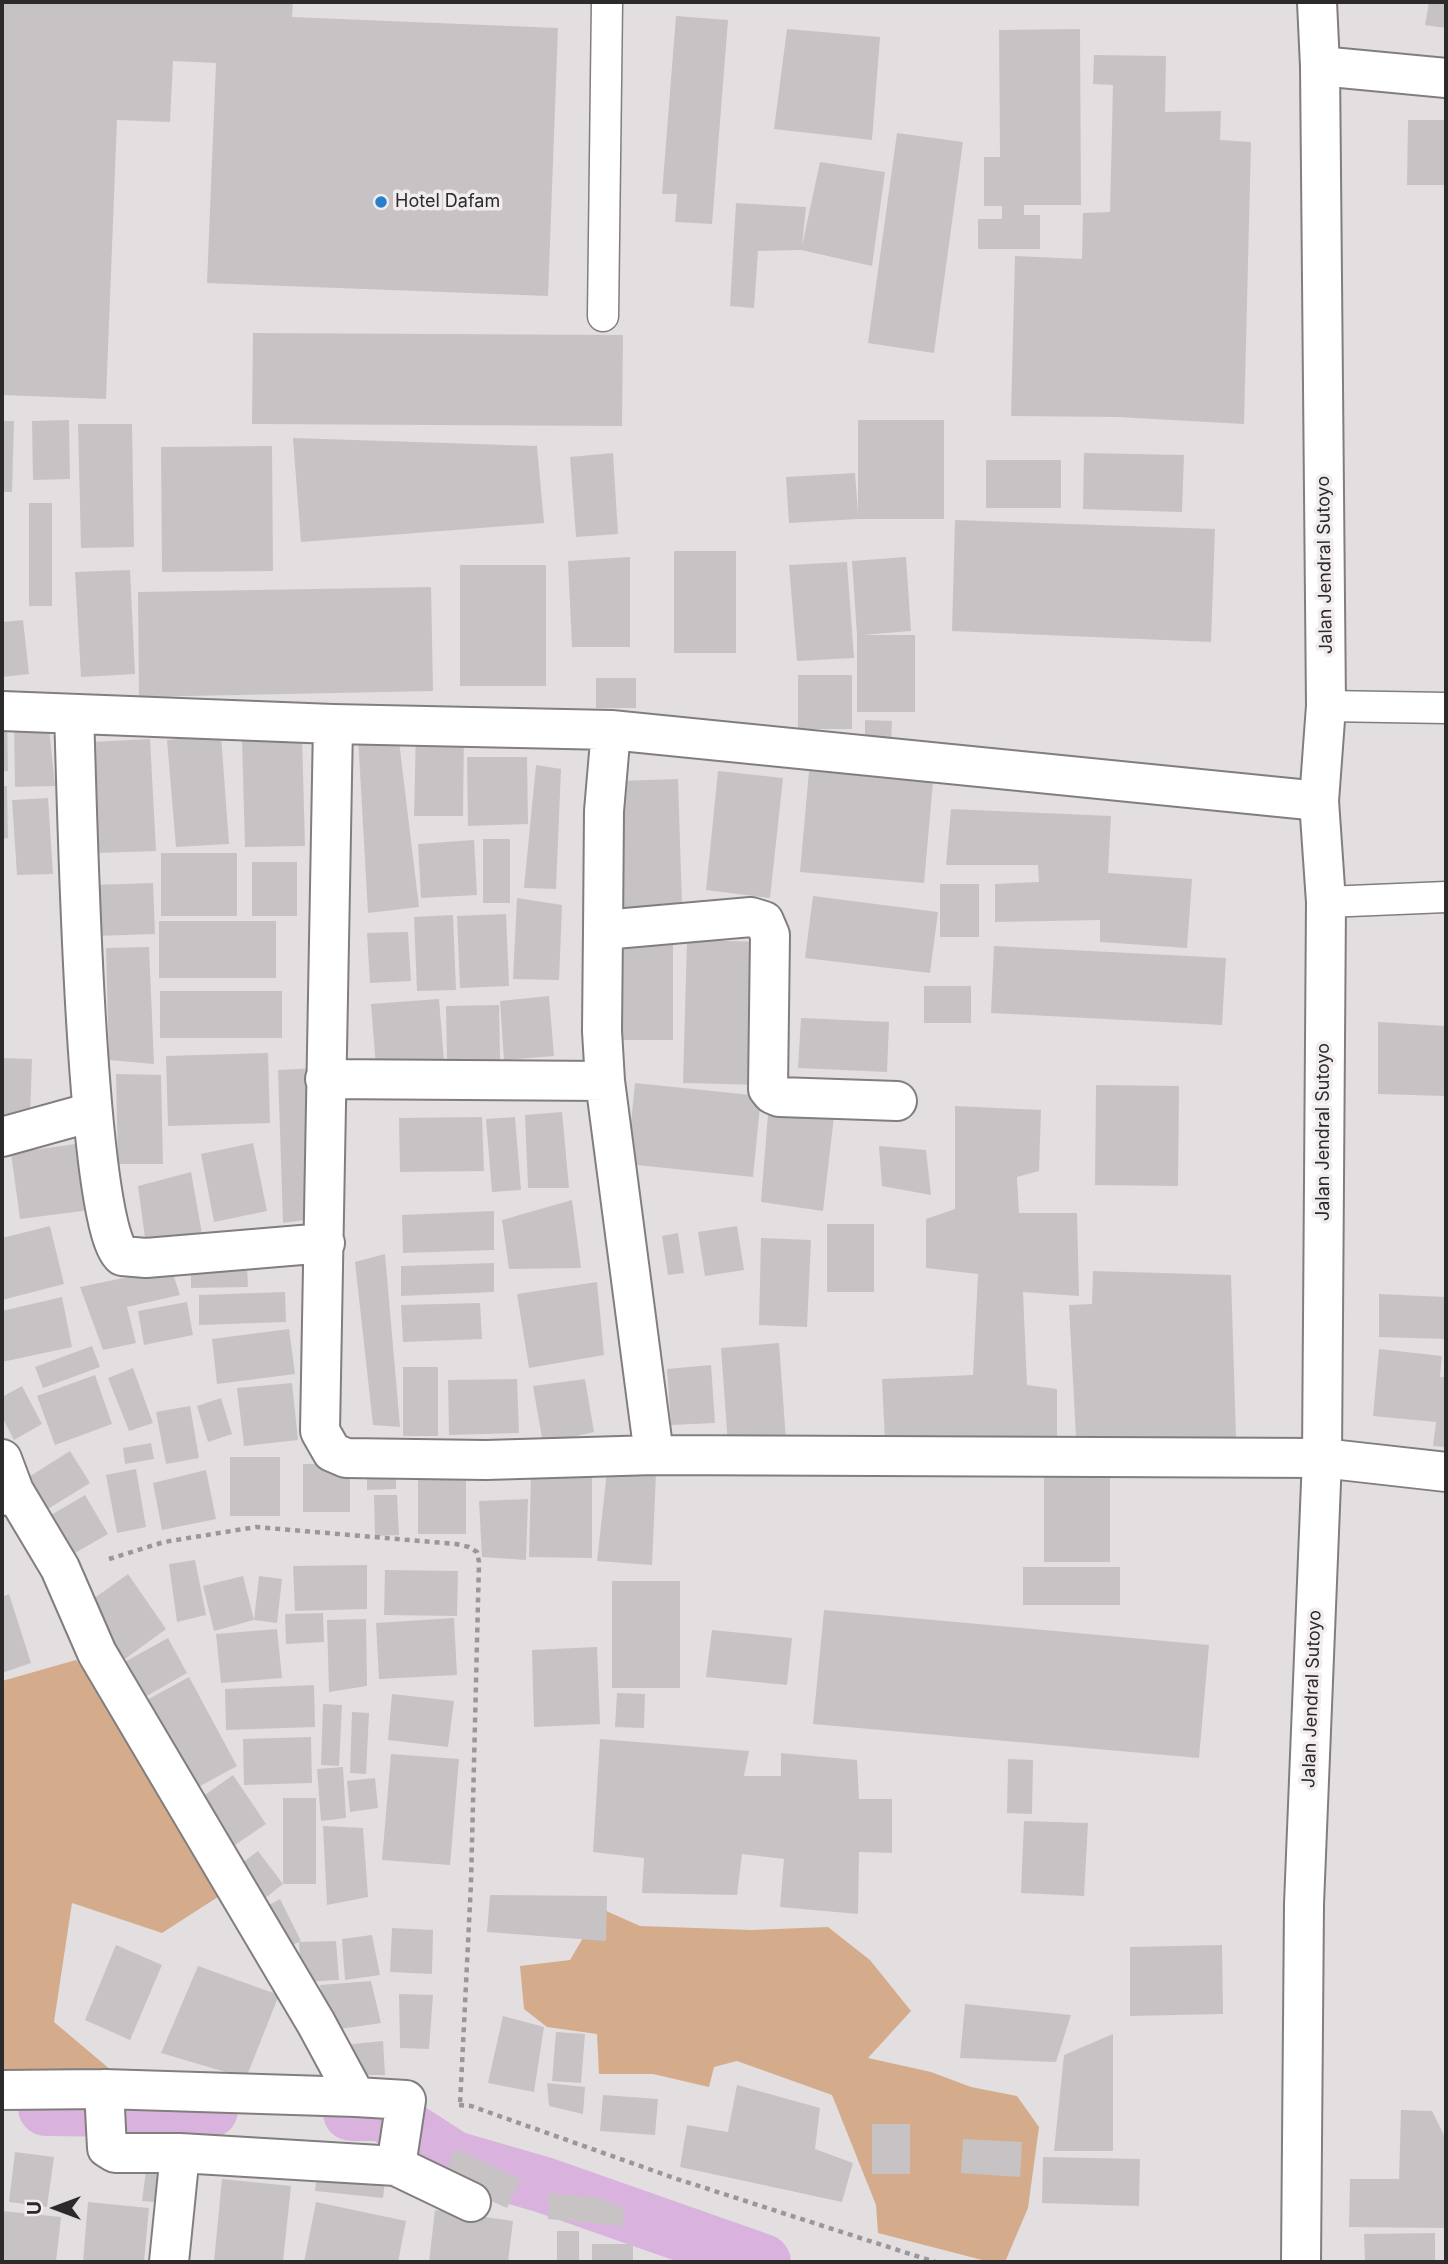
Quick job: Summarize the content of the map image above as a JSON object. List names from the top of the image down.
{
  "streets": {
    "street": ["Jalan Jendral Sutoyo"]
  },
  "places": ["Hotel Dafam"],
  "north": "left"
}
